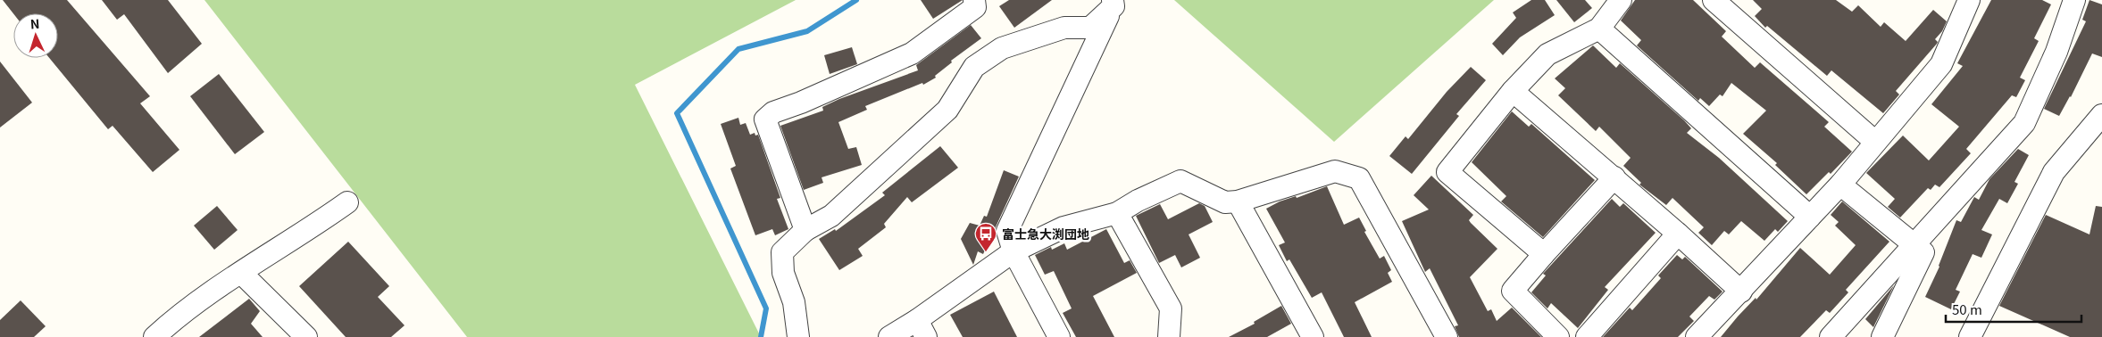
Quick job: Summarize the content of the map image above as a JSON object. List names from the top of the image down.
{
  "places": {
    "bus stop": ["富士急大渕団地"]
  },
  "scale_bar": "50 m",
  "north": "top"
}
